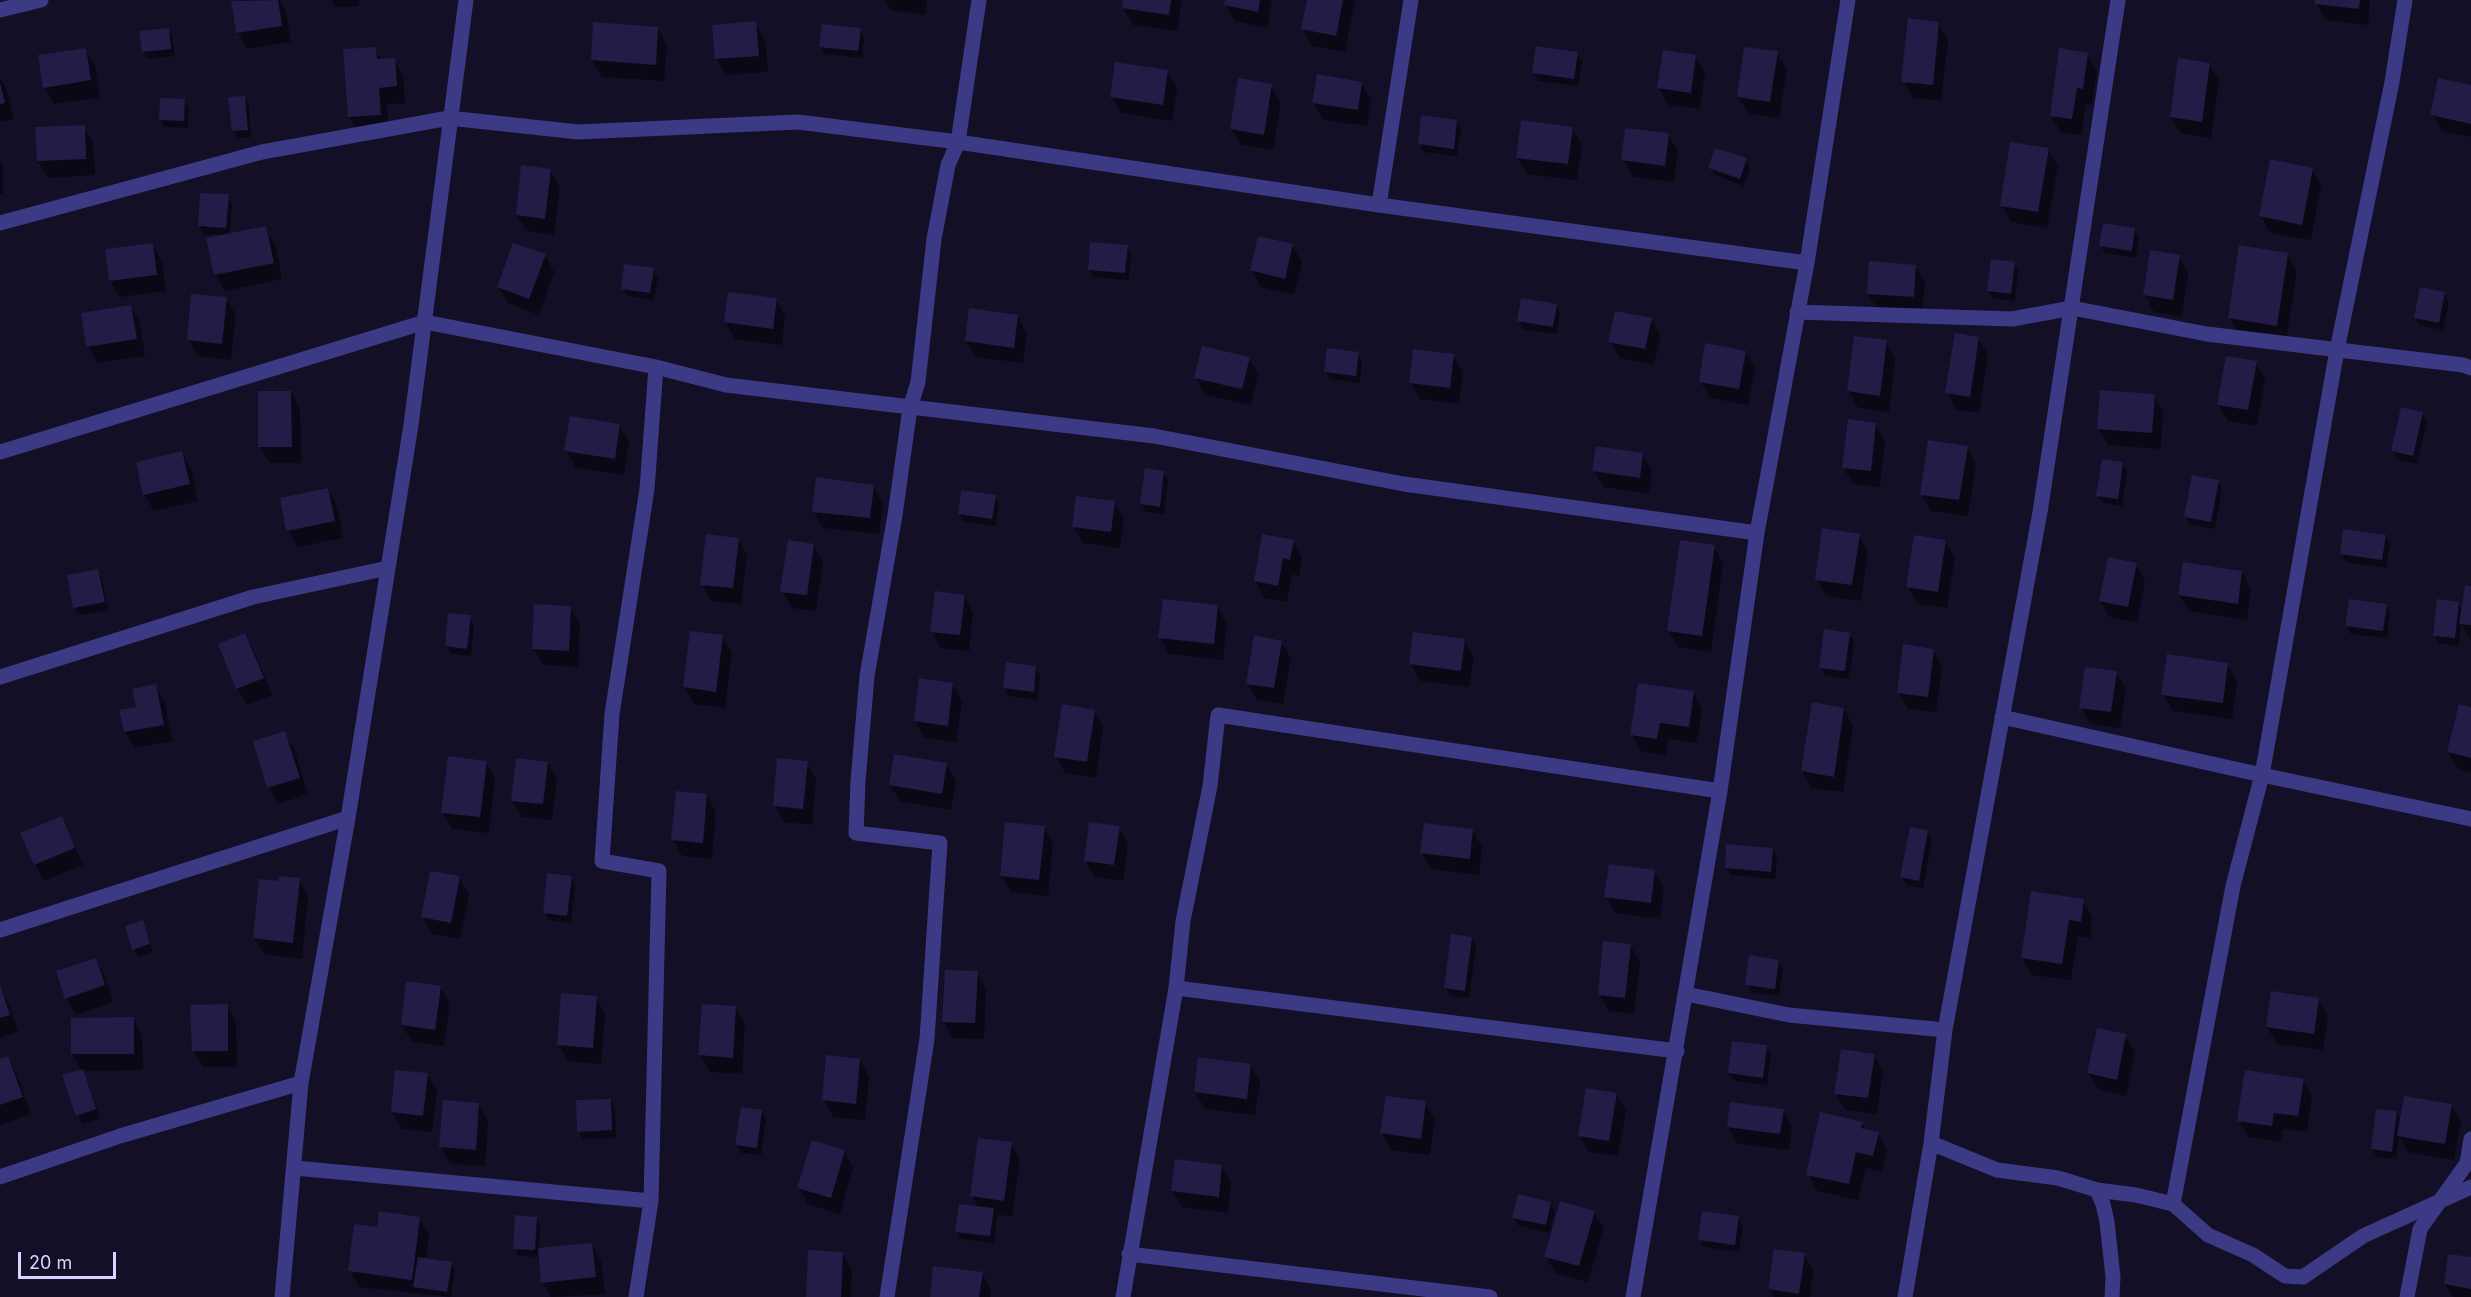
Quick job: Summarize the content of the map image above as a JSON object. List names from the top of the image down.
{
  "scale_bar": "20 m"
}
